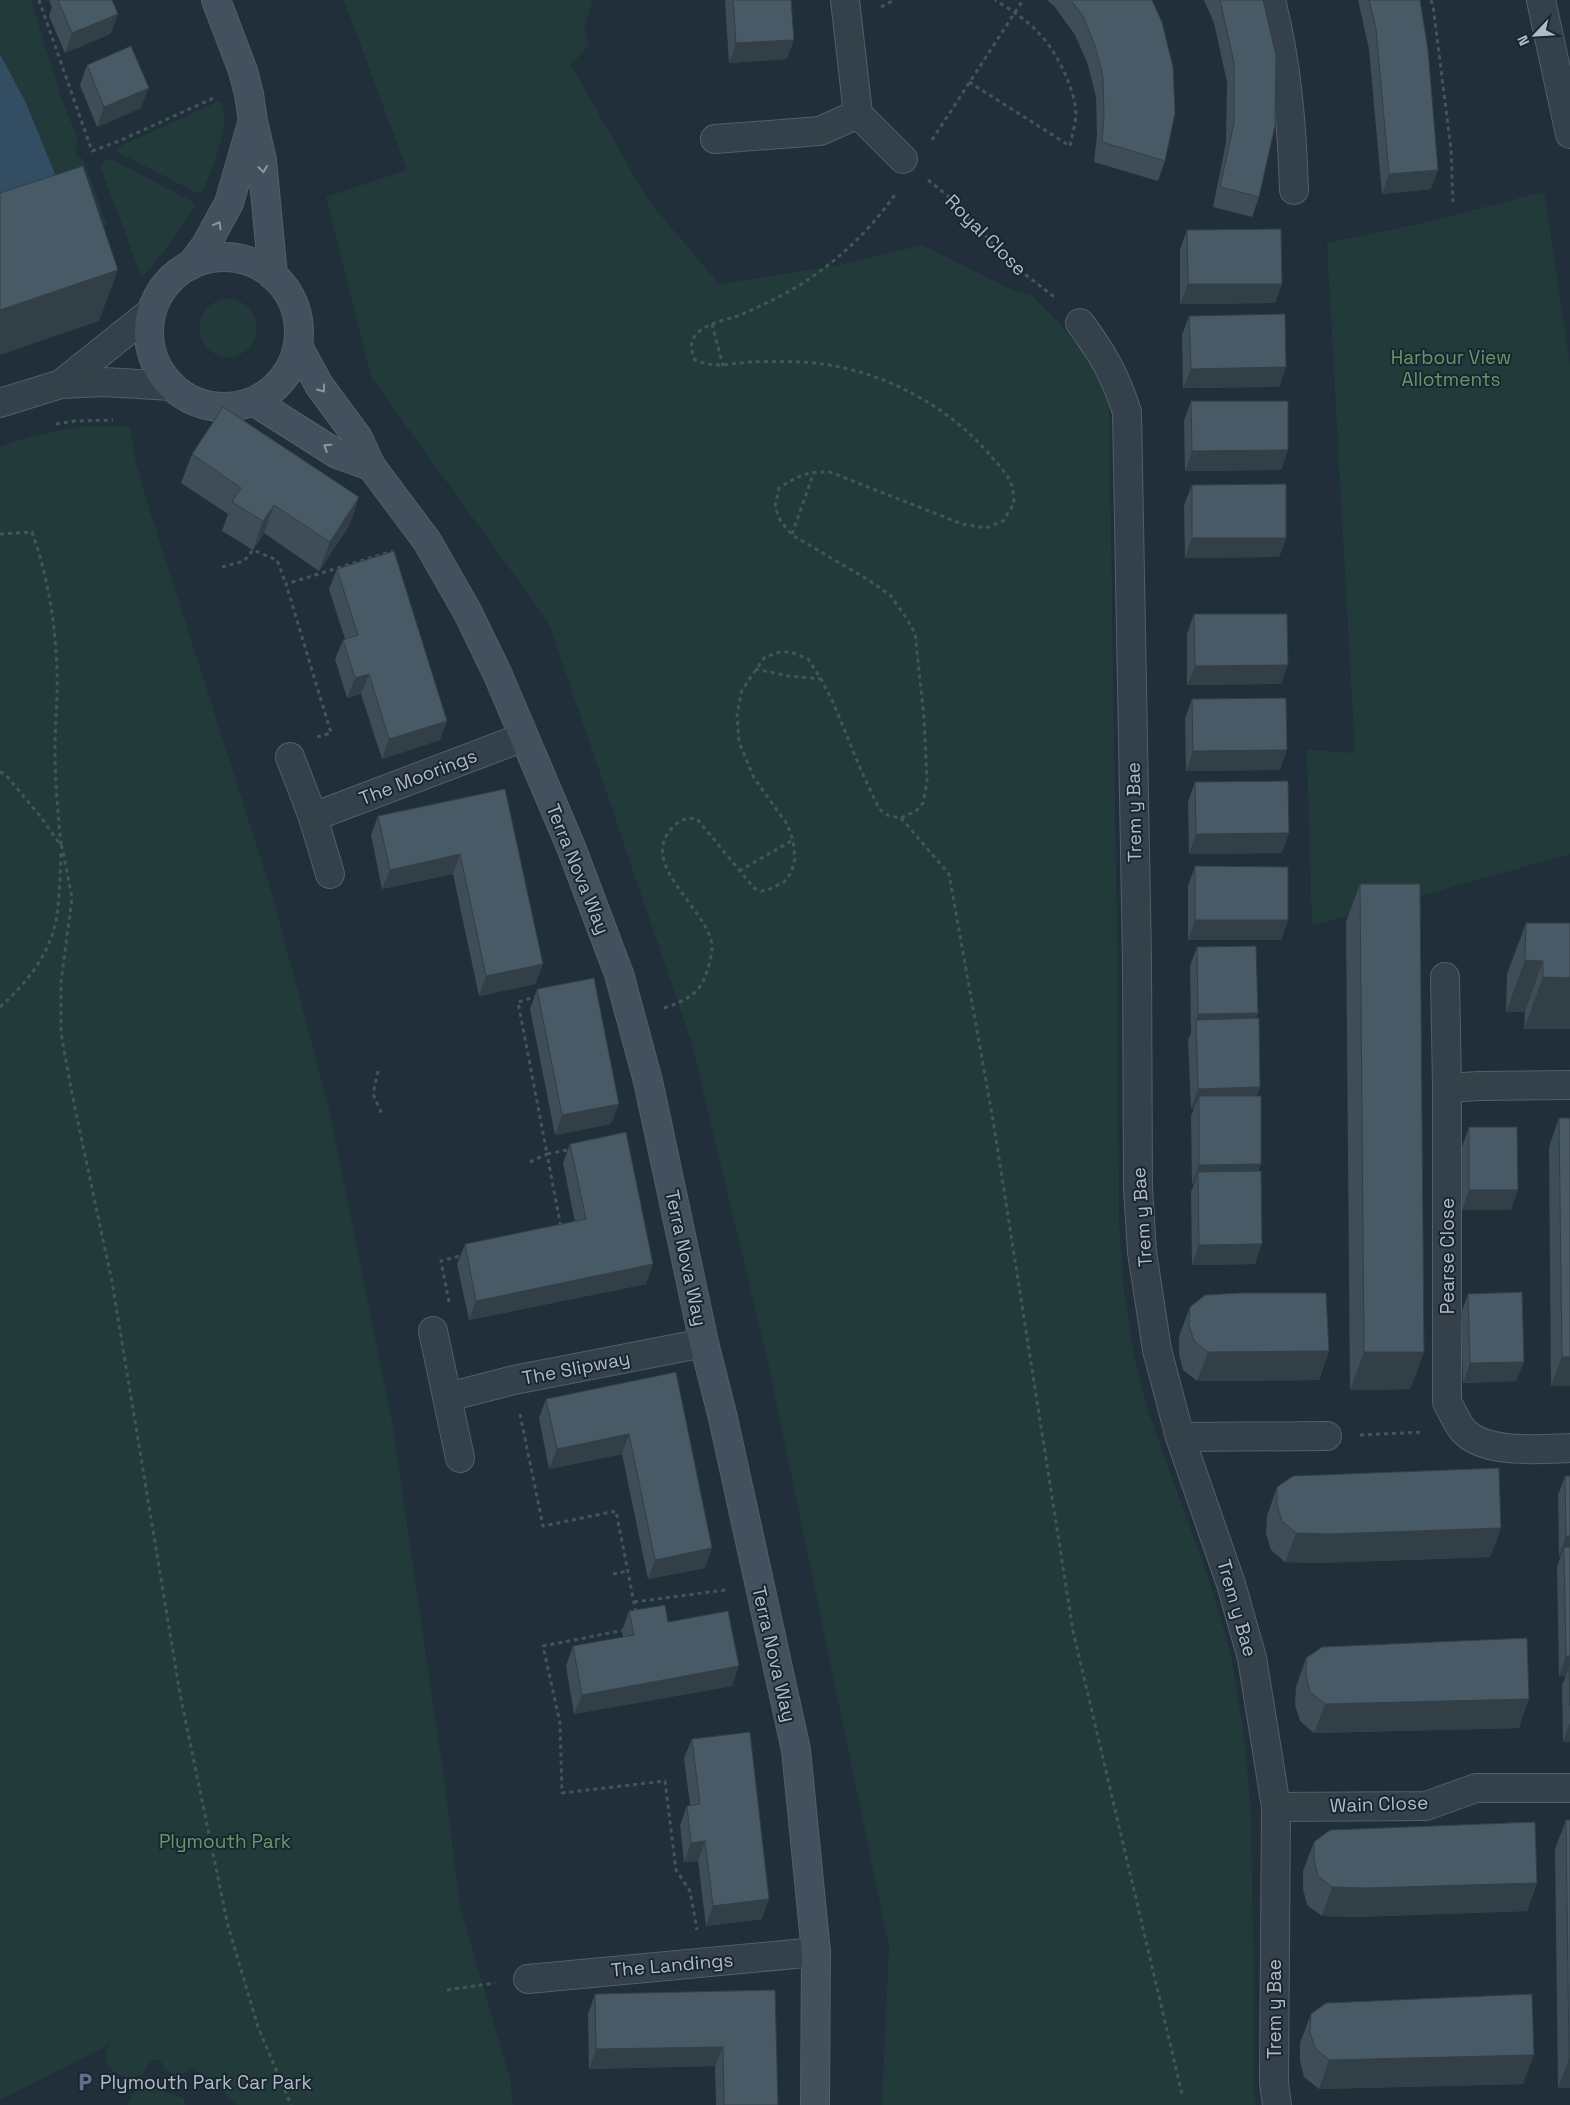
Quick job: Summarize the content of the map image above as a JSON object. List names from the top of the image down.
{
  "streets": {
    "street": [
      "The Moorings",
      "Trem y Bae",
      "Terra Nova Way",
      "Pearse Close",
      "The Slipway",
      "Wain Close",
      "The Landings"
    ],
    "path": ["Royal Close"]
  },
  "crossings": [
    ["Royal Close", "Trem y Bae"],
    ["The Moorings", "Terra Nova Way"],
    ["Trem y Bae", "Wain Close"],
    ["Terra Nova Way", "The Slipway"],
    ["Terra Nova Way", "The Landings"]
  ],
  "parks": ["Harbour View Allotments", "Plymouth Park"],
  "places": {
    "parking": ["Plymouth Park Car Park"]
  },
  "north": "bottom left"
}
